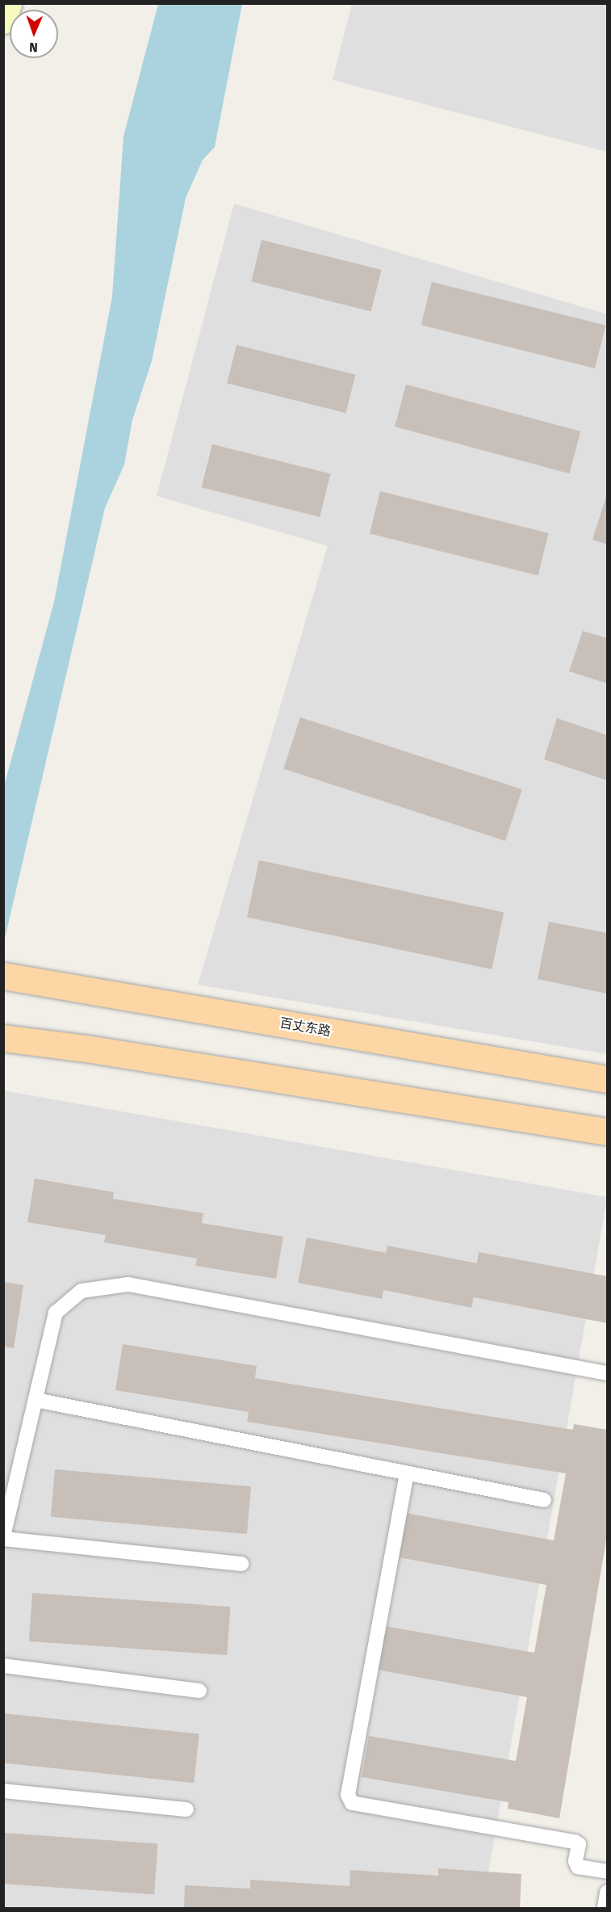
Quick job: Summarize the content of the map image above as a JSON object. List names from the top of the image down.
{
  "streets": {
    "main road": ["百丈东路"]
  },
  "north": "bottom"
}
